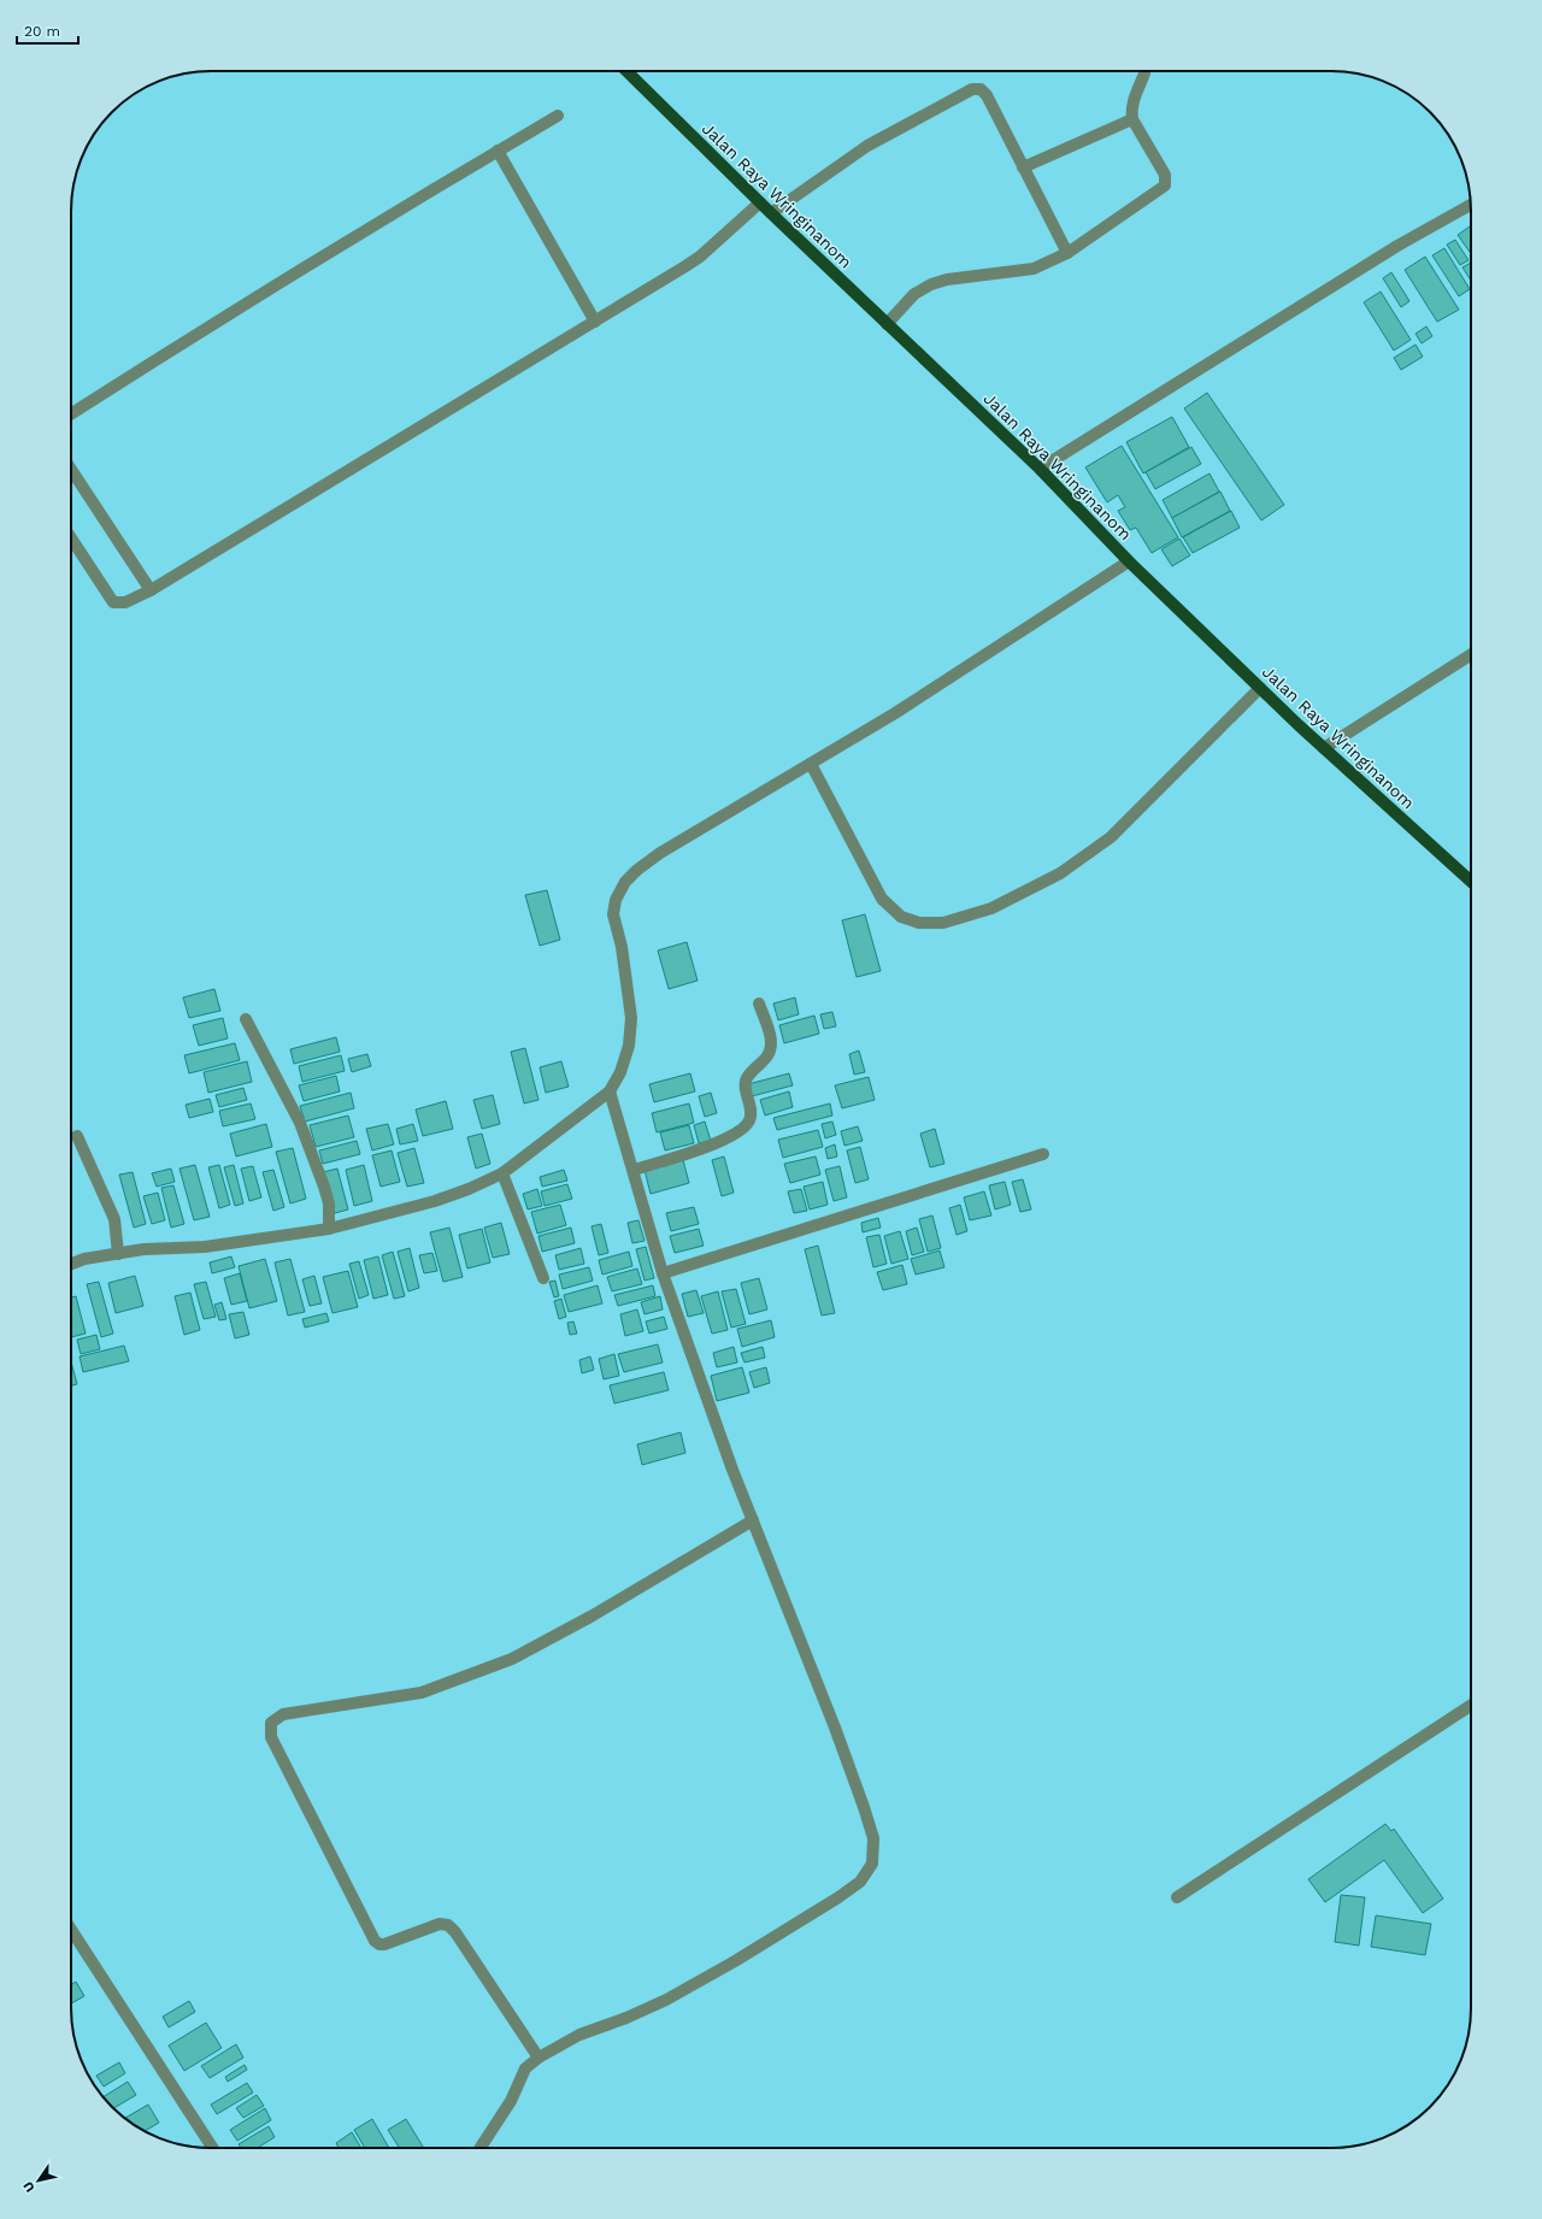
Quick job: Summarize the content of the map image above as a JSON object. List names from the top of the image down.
{
  "streets": {
    "main road": ["Jalan Raya Wringinanom"]
  },
  "scale_bar": "20 m",
  "north": "bottom left"
}
